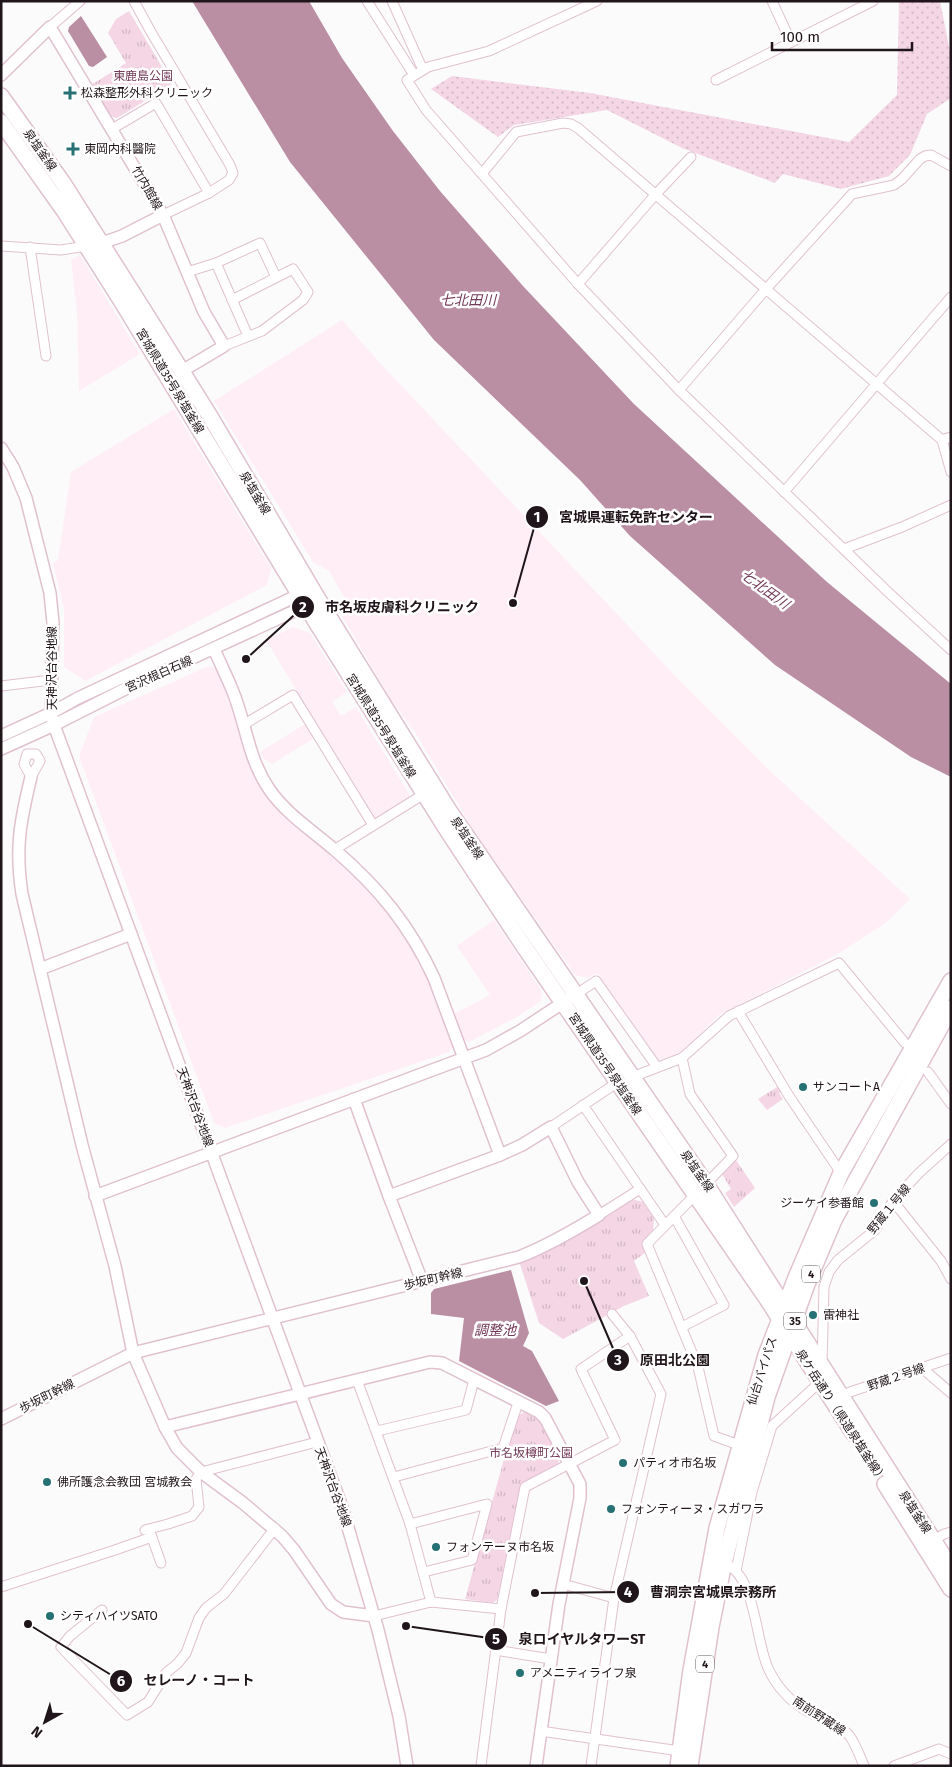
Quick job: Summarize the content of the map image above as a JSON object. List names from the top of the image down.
{
  "streets": {
    "main road": [
      "泉塩釜線",
      "宮城県道35号泉塩釜線",
      "4",
      "35",
      "仙台バイパス",
      "泉ケ岳通り（県道泉塩釜線）"
    ],
    "street": [
      "竹内館線",
      "天神沢台谷地線",
      "宮沢根白石線",
      "野蔵１号線",
      "歩坂町幹線",
      "野蔵２号線",
      "南前野蔵線"
    ]
  },
  "crossings": [
    ["泉塩釜線", "宮城県道35号泉塩釜線"],
    ["泉塩釜線", "宮沢根白石線"],
    ["泉塩釜線", "野蔵１号線"],
    ["泉塩釜線", "仙台バイパス"],
    ["泉塩釜線", "野蔵２号線"],
    ["泉塩釜線", "泉ケ岳通り（県道泉塩釜線）"],
    ["宮城県道35号泉塩釜線", "宮沢根白石線"],
    ["宮城県道35号泉塩釜線", "仙台バイパス"],
    ["宮城県道35号泉塩釜線", "泉ケ岳通り（県道泉塩釜線）"],
    ["天神沢台谷地線", "宮沢根白石線"],
    ["天神沢台谷地線", "歩坂町幹線"],
    ["仙台バイパス", "泉ケ岳通り（県道泉塩釜線）"],
    ["仙台バイパス", "南前野蔵線"]
  ],
  "water": ["七北田川", "調整池"],
  "parks": ["東鹿島公園", "市名坂樽町公園"],
  "places": {
    "health": ["松森整形外科クリニック", "東岡内科醫院"],
    "other": [
      "宮城県運転免許センター",
      "市名坂皮膚科クリニック",
      "サンコートA",
      "ジーケイ参番館",
      "原田北公園",
      "雷神社",
      "パティオ市名坂",
      "佛所護念会教団 宮城教会",
      "フォンティーヌ・スガワラ",
      "フォンテーヌ市名坂",
      "曹洞宗宮城県宗務所",
      "シティハイツSATO",
      "セレーノ・コート",
      "泉ロイヤルタワーST",
      "アメニティライフ泉"
    ]
  },
  "scale_bar": "100 m",
  "north": "bottom left"
}
